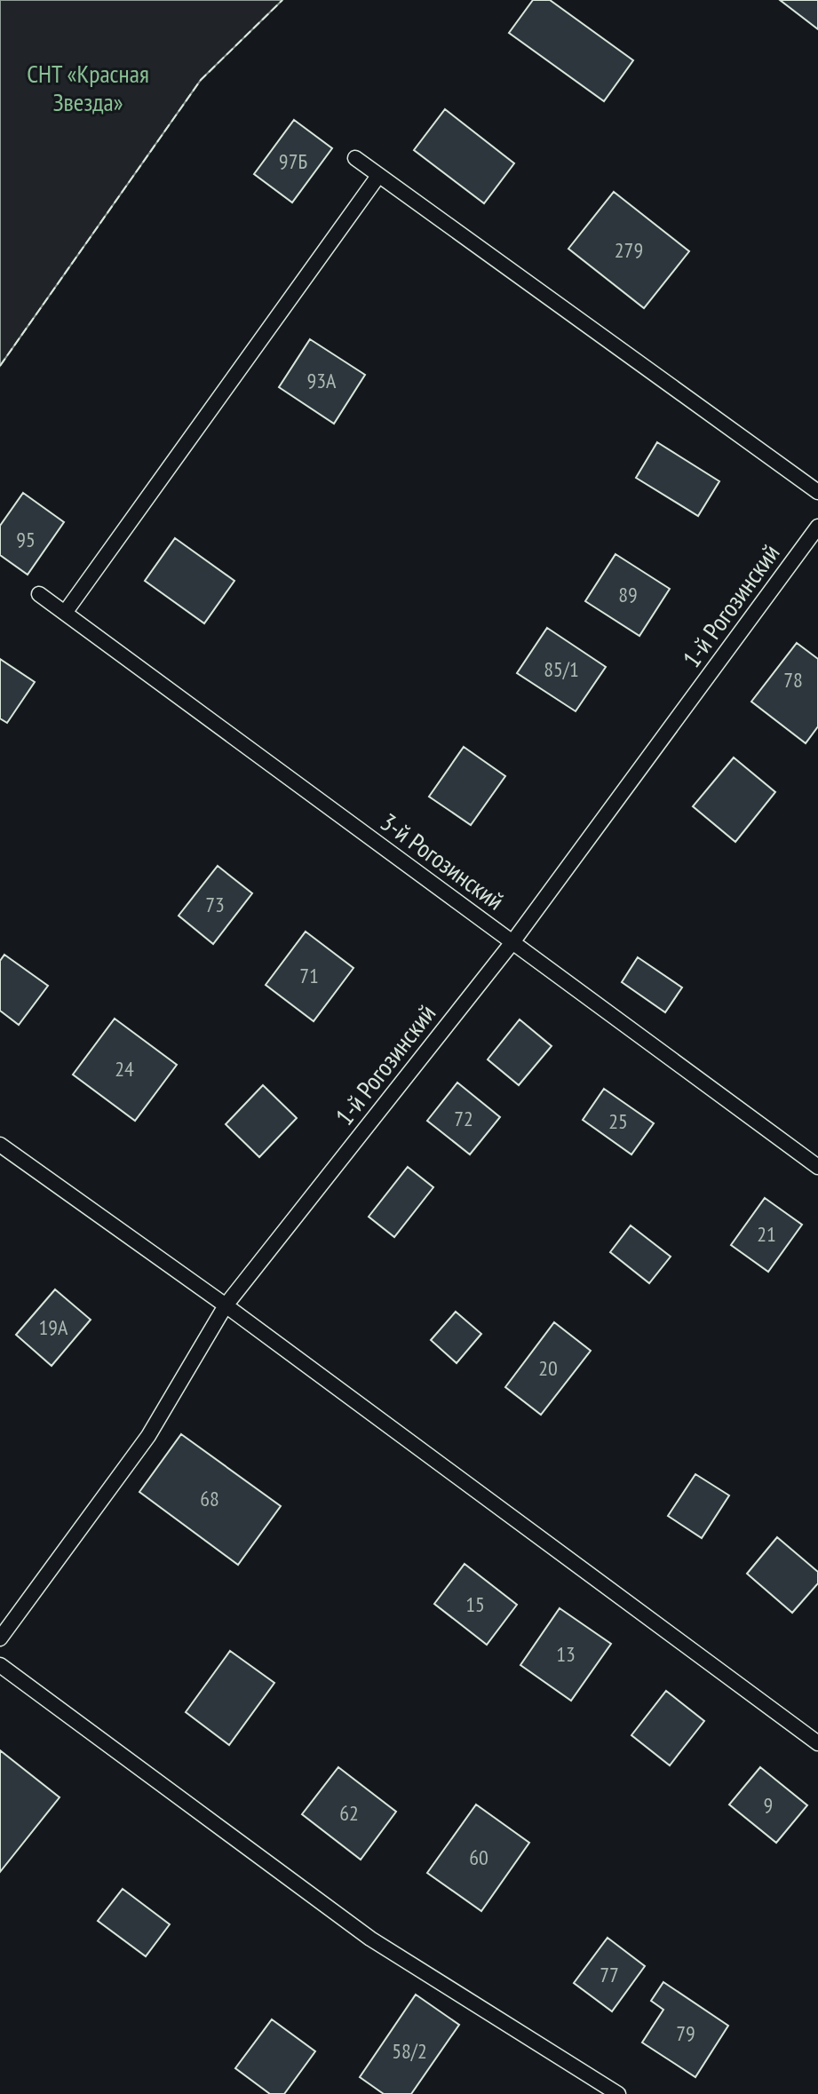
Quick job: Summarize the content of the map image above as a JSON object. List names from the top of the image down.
{
  "streets": {
    "lane": ["1-й Рогозинский", "3-й Рогозинский"]
  },
  "crossings": [
    ["1-й Рогозинский", "3-й Рогозинский"]
  ],
  "parks": ["СНТ «Красная Звезда»"],
  "house_numbers": [
    "97Б",
    "279",
    "93А",
    "95",
    "89",
    "85/1",
    "78",
    "73",
    "71",
    "24",
    "72",
    "25",
    "21",
    "19А",
    "20",
    "68",
    "15",
    "13",
    "9",
    "62",
    "60",
    "77",
    "79",
    "58/2"
  ]
}
